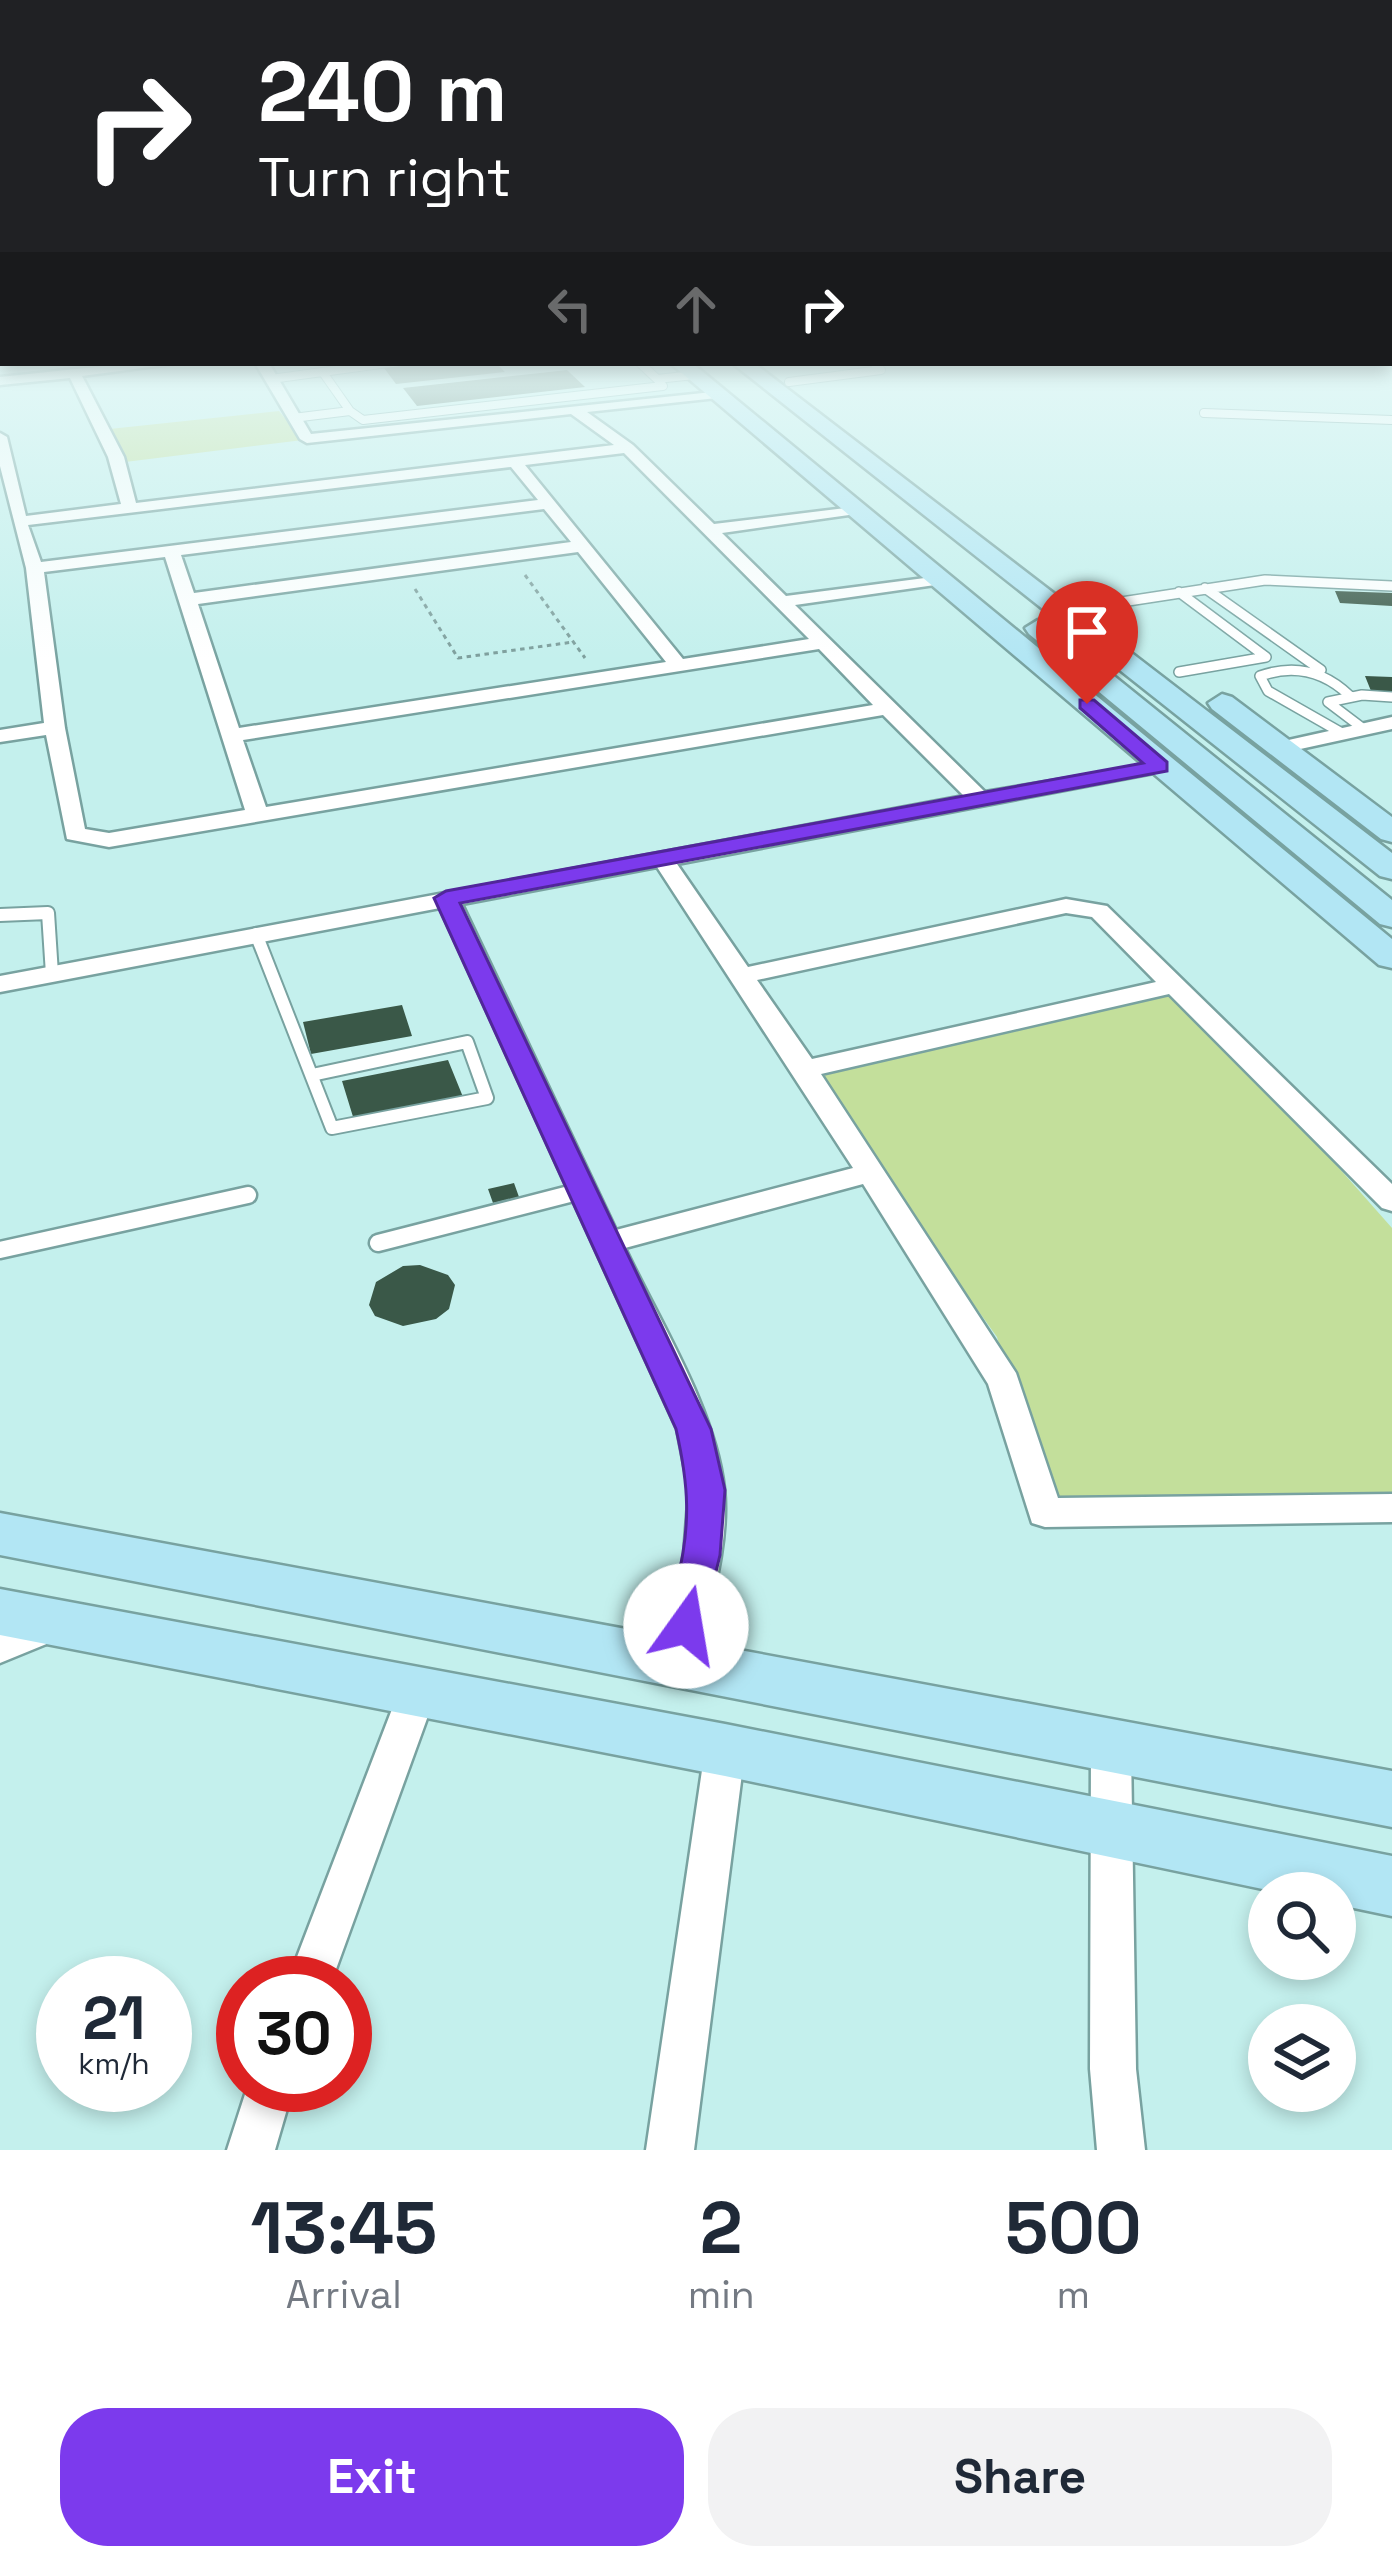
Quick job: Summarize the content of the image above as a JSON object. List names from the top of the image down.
{
  "page": {
    "turn": ["240 m", "Turn right"],
    "speed": "21 km/h",
    "limit": "30",
    "eta": [
      "13:45",
      "Arrival",
      "2",
      "min",
      "500",
      "m"
    ],
    "buttons": ["Exit", "Share"]
  }
}
